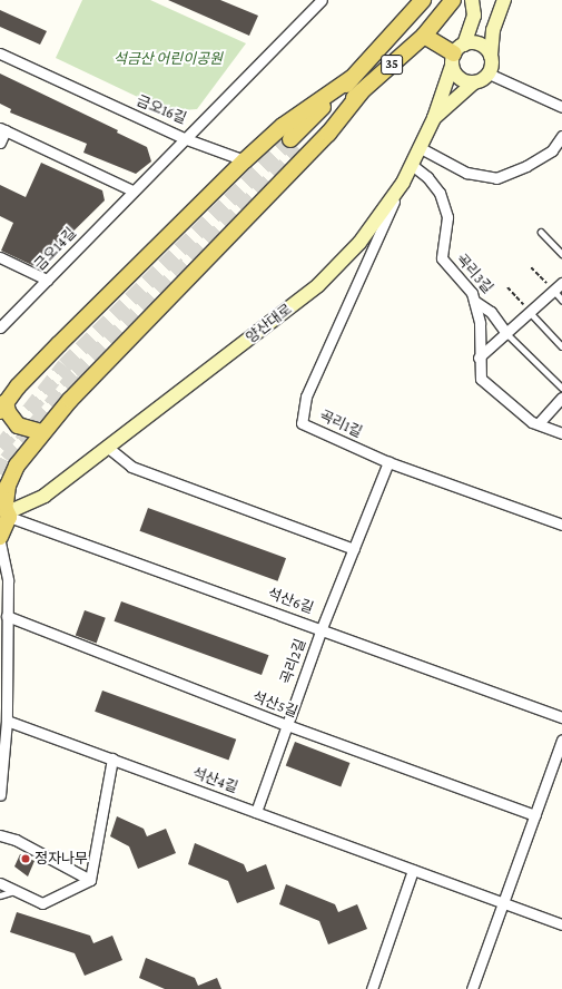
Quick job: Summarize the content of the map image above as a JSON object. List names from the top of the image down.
{
  "streets": {
    "main road": ["35", "양산대로"],
    "street": [
      "금오16길",
      "금오14길",
      "곡리3길",
      "곡리1길",
      "석산6길",
      "곡리2길",
      "석산5길",
      "석산4길"
    ]
  },
  "crossings": [
    ["금오16길", "금오14길"],
    ["곡리3길", "양산대로"],
    ["양산대로", "곡리1길"],
    ["양산대로", "석산6길"],
    ["곡리1길", "곡리2길"],
    ["석산6길", "곡리2길"],
    ["곡리2길", "석산5길"],
    ["곡리2길", "석산4길"]
  ],
  "parks": ["석금산 어린이공원"],
  "places": ["정자나무"]
}
